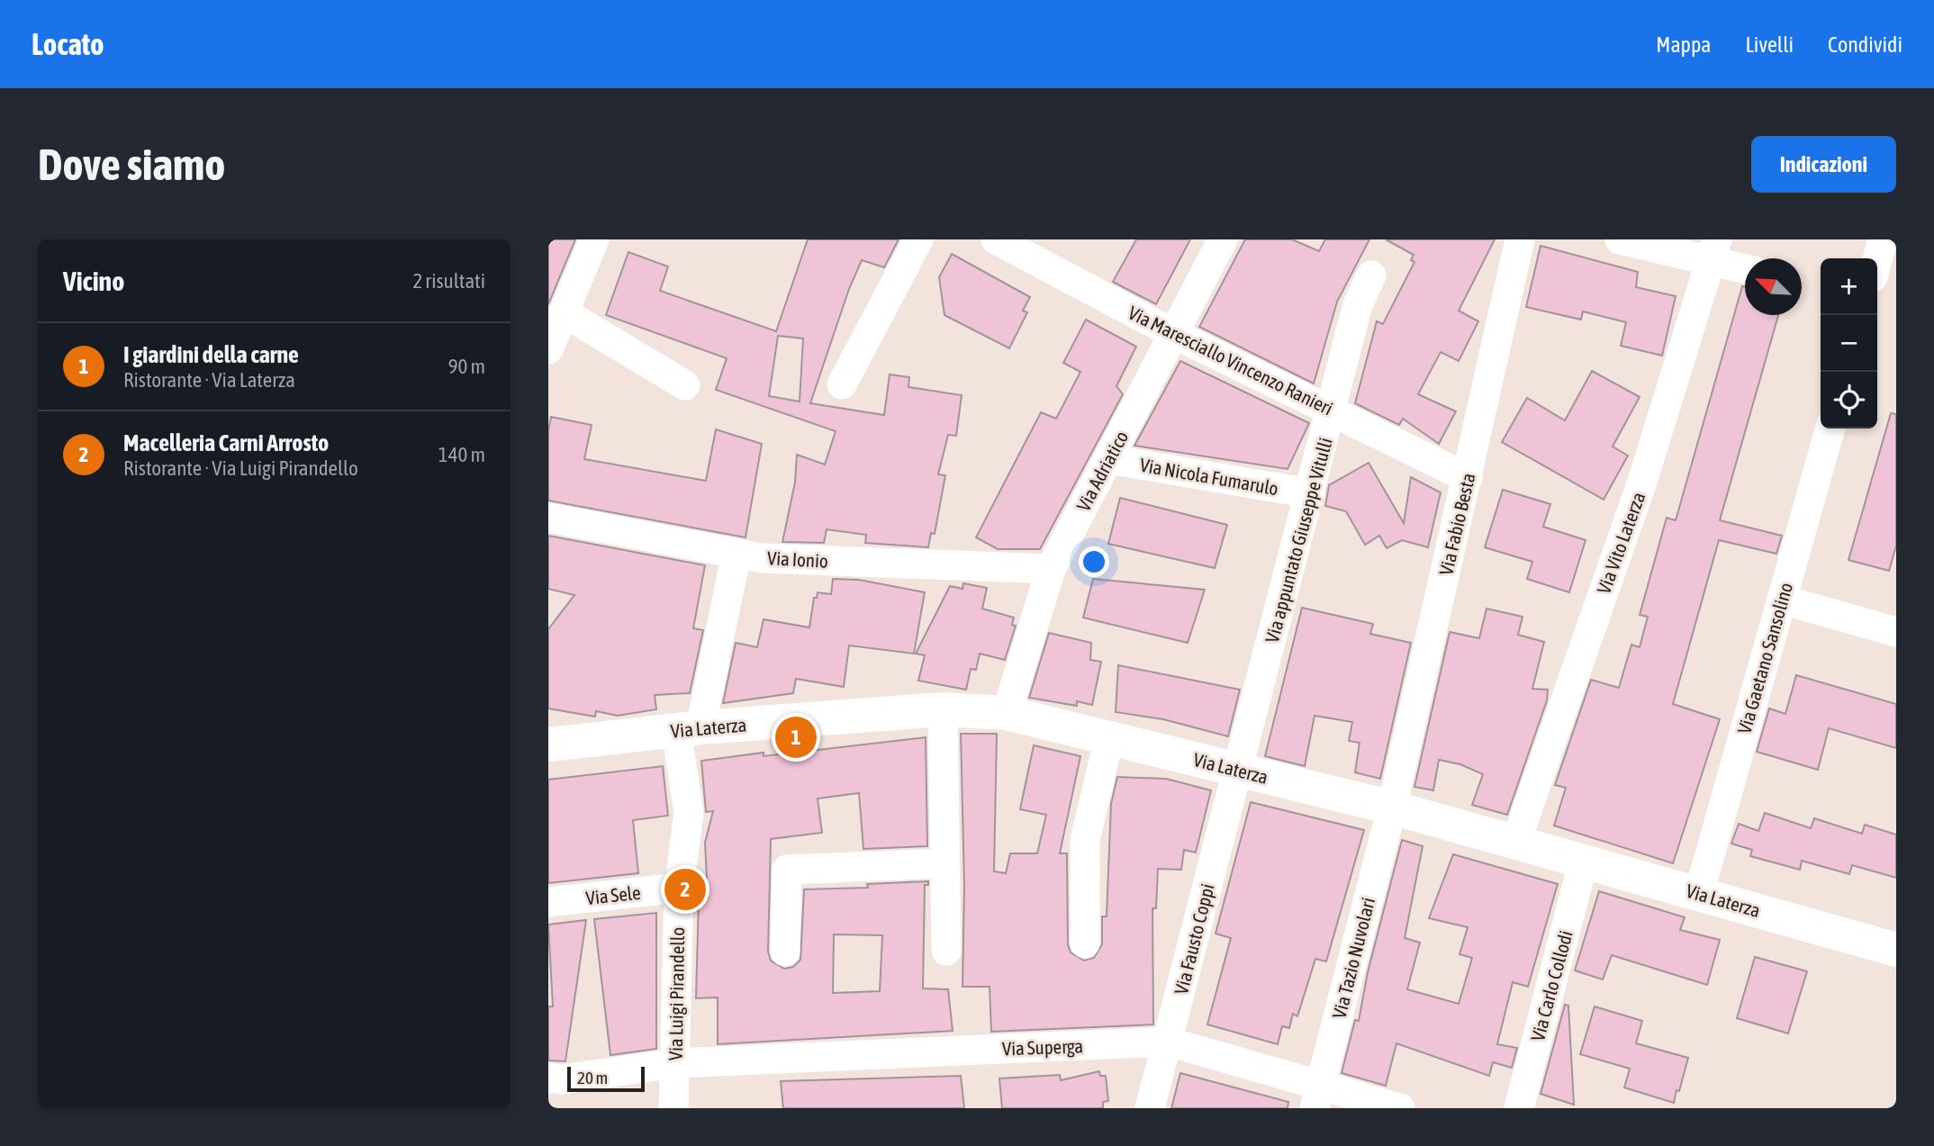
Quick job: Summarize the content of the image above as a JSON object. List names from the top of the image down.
{
  "streets": {
    "street": [
      "Via Maresciallo Vincenzo Ranieri",
      "Via Adriatico",
      "Via Nicola Fumarulo",
      "Via Fabio Besta",
      "Via appuntato Giuseppe Vitulli",
      "Via Vito Laterza",
      "Via Ionio",
      "Via Gaetano Sansolino",
      "Via Laterza",
      "Via Sele",
      "Via Fausto Coppi",
      "Via Tazio Nuvolari",
      "Via Carlo Collodi",
      "Via Luigi Pirandello",
      "Via Superga"
    ]
  },
  "crossings": [
    ["Via Maresciallo Vincenzo Ranieri", "Via Adriatico"],
    ["Via Maresciallo Vincenzo Ranieri", "Via Fabio Besta"],
    ["Via Maresciallo Vincenzo Ranieri", "Via appuntato Giuseppe Vitulli"],
    ["Via Adriatico", "Via Nicola Fumarulo"],
    ["Via Adriatico", "Via Ionio"],
    ["Via Adriatico", "Via Laterza"],
    ["Via Nicola Fumarulo", "Via appuntato Giuseppe Vitulli"],
    ["Via Fabio Besta", "Via Laterza"],
    ["Via Fabio Besta", "Via Tazio Nuvolari"],
    ["Via appuntato Giuseppe Vitulli", "Via Laterza"],
    ["Via appuntato Giuseppe Vitulli", "Via Fausto Coppi"],
    ["Via Vito Laterza", "Via Laterza"],
    ["Via Gaetano Sansolino", "Via Laterza"],
    ["Via Laterza", "Via Fausto Coppi"],
    ["Via Laterza", "Via Tazio Nuvolari"],
    ["Via Laterza", "Via Carlo Collodi"],
    ["Via Laterza", "Via Luigi Pirandello"],
    ["Via Sele", "Via Luigi Pirandello"],
    ["Via Fausto Coppi", "Via Superga"],
    ["Via Tazio Nuvolari", "Via Superga"],
    ["Via Luigi Pirandello", "Via Superga"]
  ],
  "scale_bar": "20 m",
  "north": "top left",
  "page": {
    "header": "Locato",
    "nav": ["Mappa", "Livelli", "Condividi"],
    "buttons": "Indicazioni",
    "title": "Dove siamo",
    "heading": ["Vicino", "2 risultati"],
    "map_buttons": ["+", "−"],
    "list": [
      {
        "mark": "1",
        "name": "I giardini della carne",
        "note": "Ristorante · Via Laterza",
        "value": "90 m"
      },
      {
        "mark": "2",
        "name": "Macelleria Carni Arrosto",
        "note": "Ristorante · Via Luigi Pirandello",
        "value": "140 m"
      }
    ],
    "pins": ["1", "2"],
    "scale": "20 m"
  }
}
